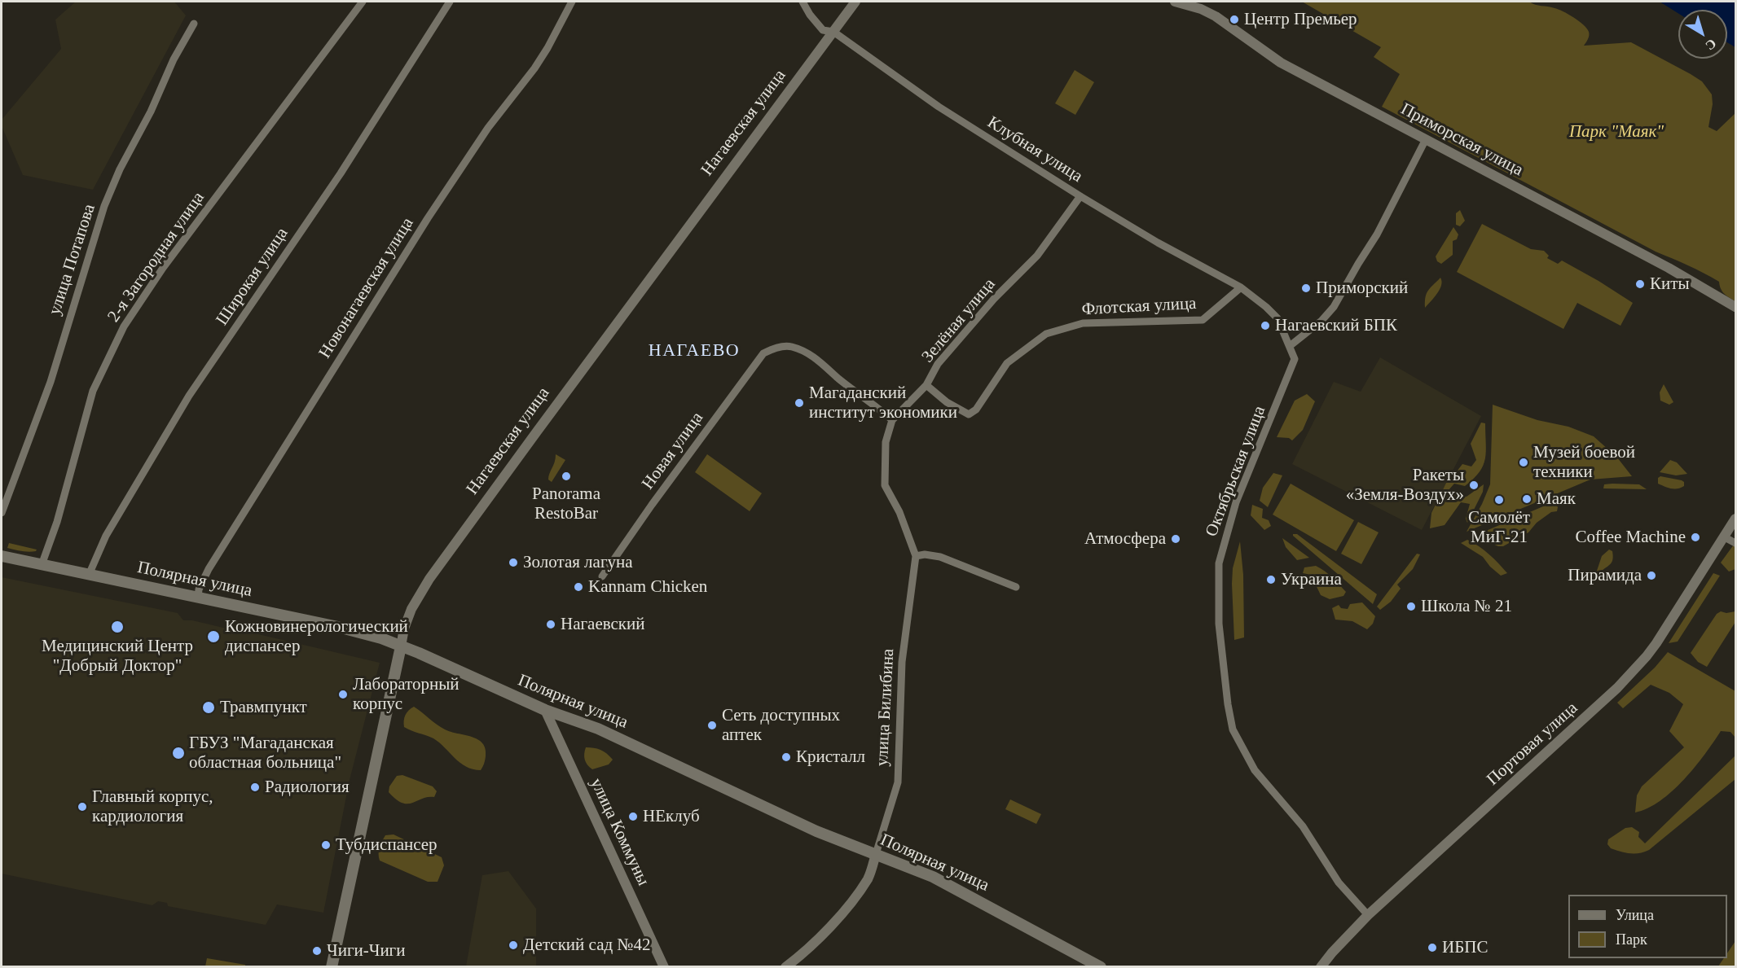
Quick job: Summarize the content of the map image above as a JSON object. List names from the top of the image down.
{
  "streets": {
    "main road": ["Нагаевская улица", "Полярная улица"],
    "street": [
      "Приморская улица",
      "Клубная улица",
      "2-я Загородная улица",
      "улица Потапова",
      "Широкая улица",
      "Новонагаевская улица",
      "Флотская улица",
      "Зелёная улица",
      "Новая улица",
      "Октябрьская улица",
      "улица Билибина",
      "Портовая улица",
      "улица Коммуны"
    ]
  },
  "crossings": [
    ["Нагаевская улица", "Клубная улица"],
    ["Нагаевская улица", "Полярная улица"],
    ["Клубная улица", "Флотская улица"],
    ["Клубная улица", "Зелёная улица"],
    ["Клубная улица", "Октябрьская улица"],
    ["2-я Загородная улица", "Полярная улица"],
    ["Широкая улица", "Полярная улица"],
    ["Новонагаевская улица", "Полярная улица"],
    ["Флотская улица", "Зелёная улица"],
    ["Зелёная улица", "Новая улица"],
    ["Зелёная улица", "улица Билибина"],
    ["Новая улица", "улица Билибина"],
    ["Октябрьская улица", "Портовая улица"],
    ["Полярная улица", "улица Билибина"],
    ["Полярная улица", "улица Коммуны"]
  ],
  "districts": ["НАГАЕВО"],
  "parks": ["Парк \"Маяк\""],
  "places": [
    "Центр Премьер",
    "Киты",
    "Приморский",
    "Нагаевский БПК",
    "Магаданский институт экономики",
    "Музей боевой техники",
    "Panorama RestoBar",
    "Ракеты «Земля-Воздух»",
    "Маяк",
    "Самолёт МиГ-21",
    "Coffee Machine",
    "Атмосфера",
    "Золотая лагуна",
    "Пирамида",
    "Украина",
    "Kannam Chicken",
    "Школа № 21",
    "Нагаевский",
    "Медицинский Центр \"Добрый Доктор\"",
    "Кожновинерологический диспансер",
    "Лабораторный корпус",
    "Травмпункт",
    "Сеть доступных аптек",
    "ГБУЗ \"Магаданская областная больница\"",
    "Кристалл",
    "Радиология",
    "Главный корпус, кардиология",
    "НЕклуб",
    "Тубдиспансер",
    "Детский сад №42",
    "ИБПС",
    "Чиги-Чиги"
  ],
  "legend": ["Улица", "Парк"],
  "north": "bottom right"
}
